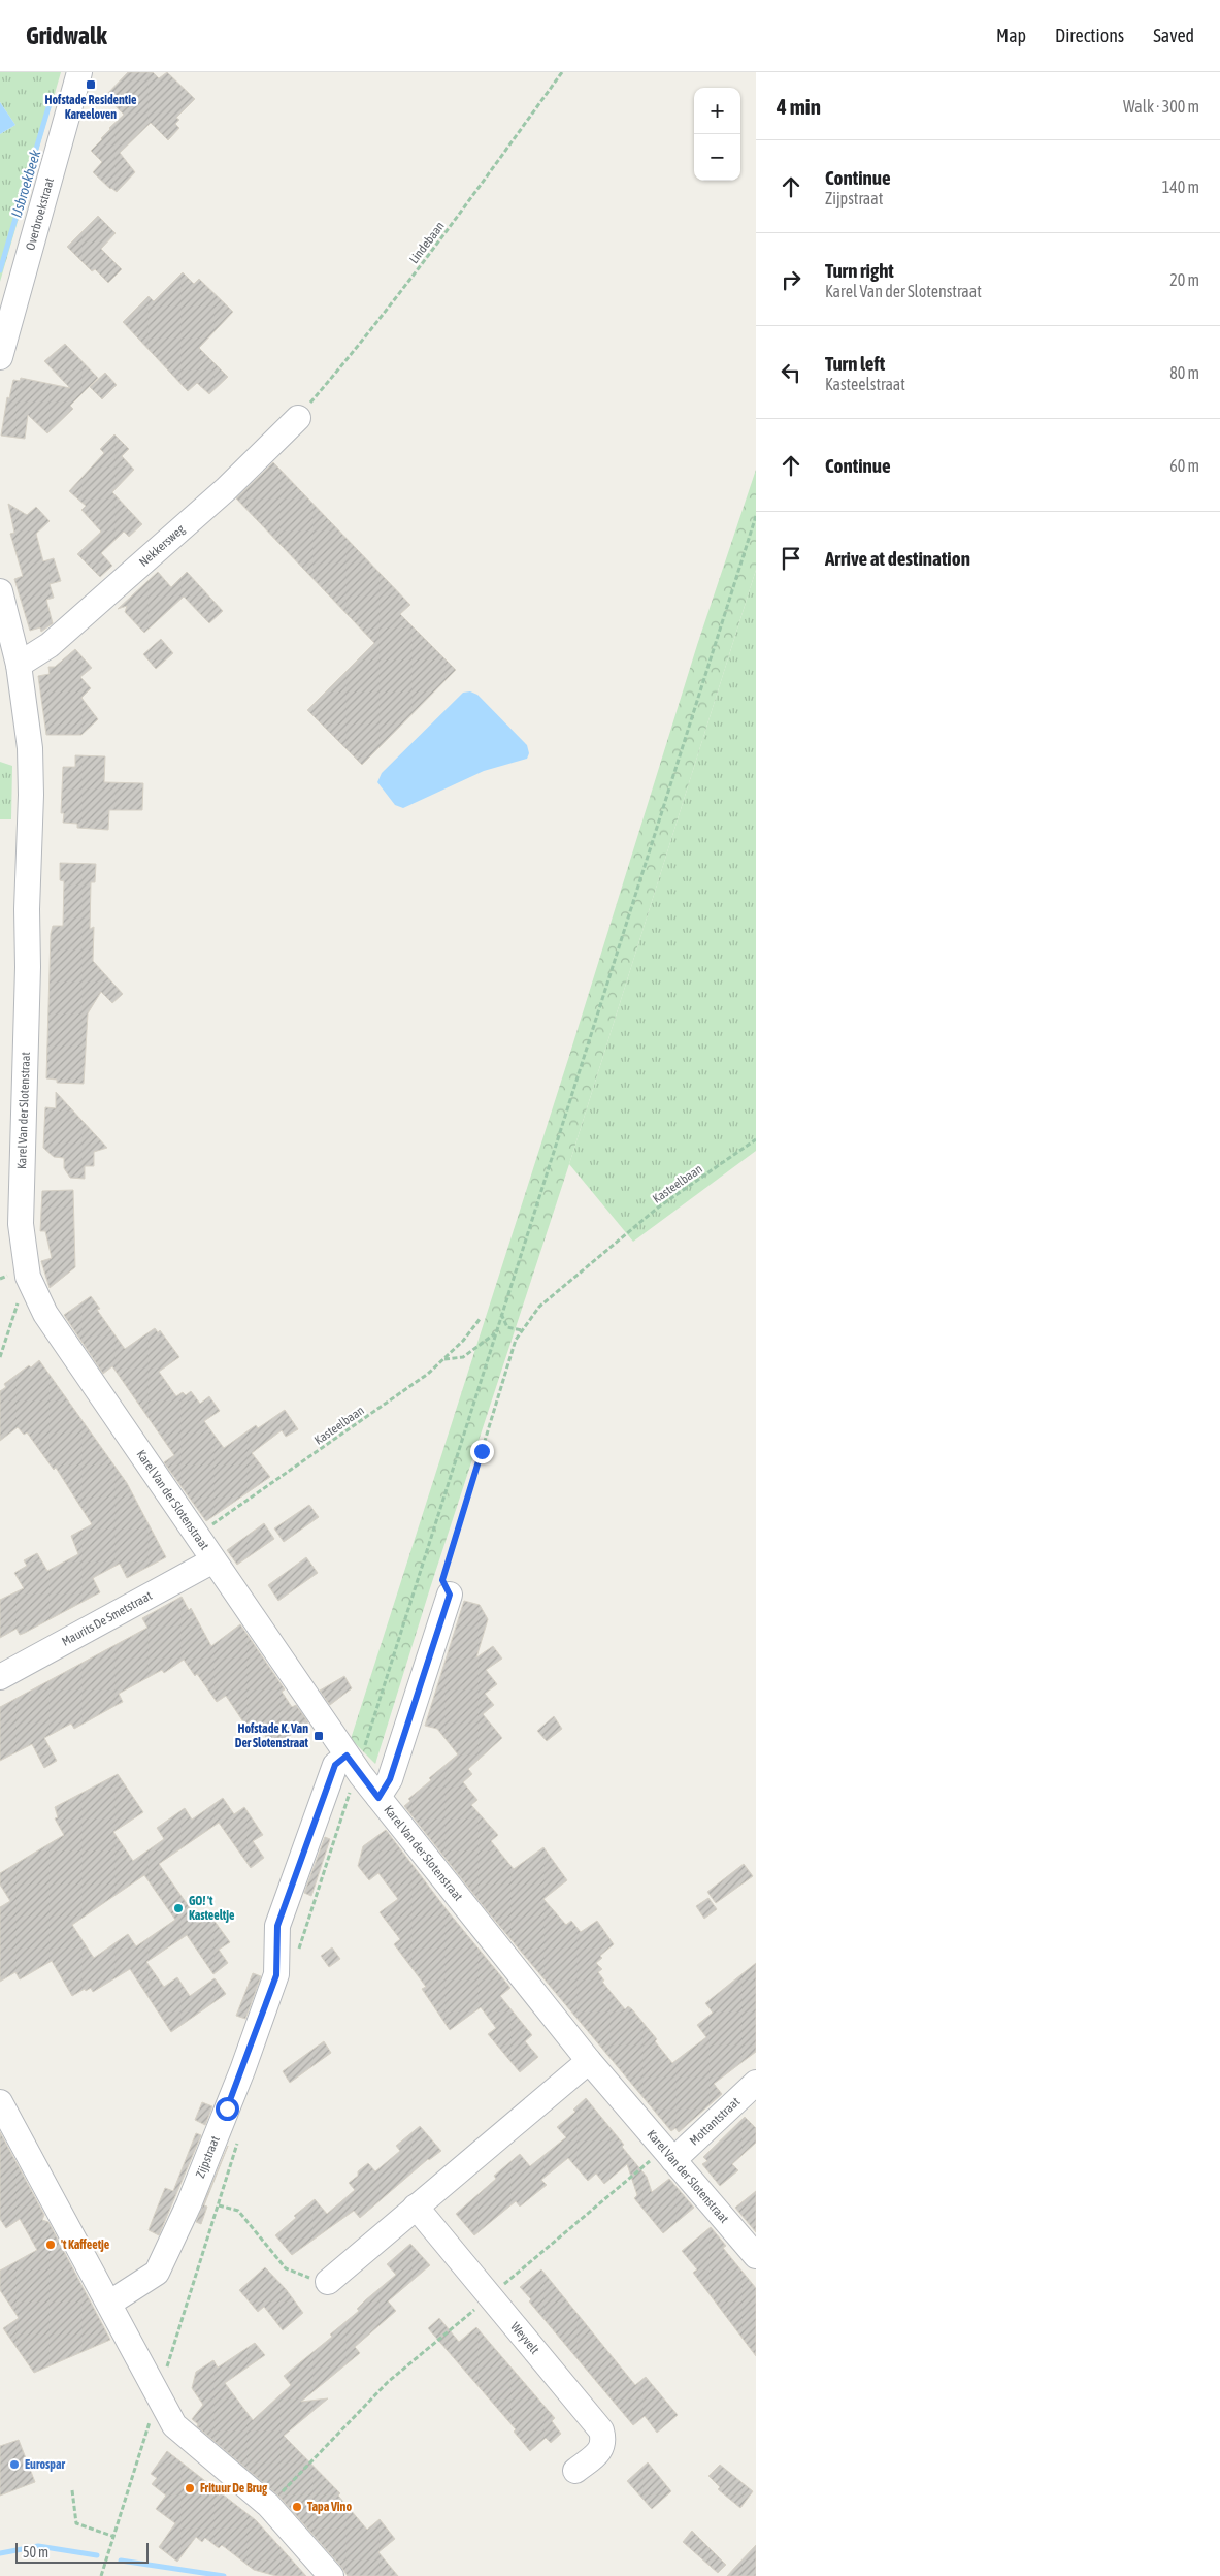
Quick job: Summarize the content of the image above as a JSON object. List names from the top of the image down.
{
  "streets": {
    "street": [
      "Overbroekstraat",
      "Nekkersweg",
      "Karel Van der Slotenstraat",
      "Maurits De Smetstraat",
      "Mottantstraat",
      "Zijpstraat",
      "Weyvelt"
    ],
    "path": ["Lindebaan", "Kasteelbaan"]
  },
  "crossings": [
    ["Lindebaan", "Nekkersweg"],
    ["Nekkersweg", "Karel Van der Slotenstraat"],
    ["Karel Van der Slotenstraat", "Kasteelbaan"],
    ["Karel Van der Slotenstraat", "Maurits De Smetstraat"],
    ["Karel Van der Slotenstraat", "Mottantstraat"],
    ["Karel Van der Slotenstraat", "Zijpstraat"]
  ],
  "water": ["IJsbroekbeek"],
  "places": {
    "transit": ["Hofstade Residentie Kareeloven", "Hofstade K. Van Der Slotenstraat"],
    "other": [
      "GO! 't Kasteeltje",
      "'t Kaffeetje",
      "Eurospar",
      "Frituur De Brug",
      "Tapa Vino"
    ]
  },
  "scale_bar": "50 m",
  "page": {
    "header": "Gridwalk",
    "nav": ["Map", "Directions", "Saved"],
    "heading": ["4 min", "Walk · 300 m"],
    "map_buttons": ["+", "−"],
    "list": [
      ["Continue", "Zijpstraat", "140 m"],
      ["Turn right", "Karel Van der Slotenstraat", "20 m"],
      ["Turn left", "Kasteelstraat", "80 m"],
      ["Continue", "60 m"],
      "Arrive at destination"
    ],
    "scale": "50 m"
  }
}
